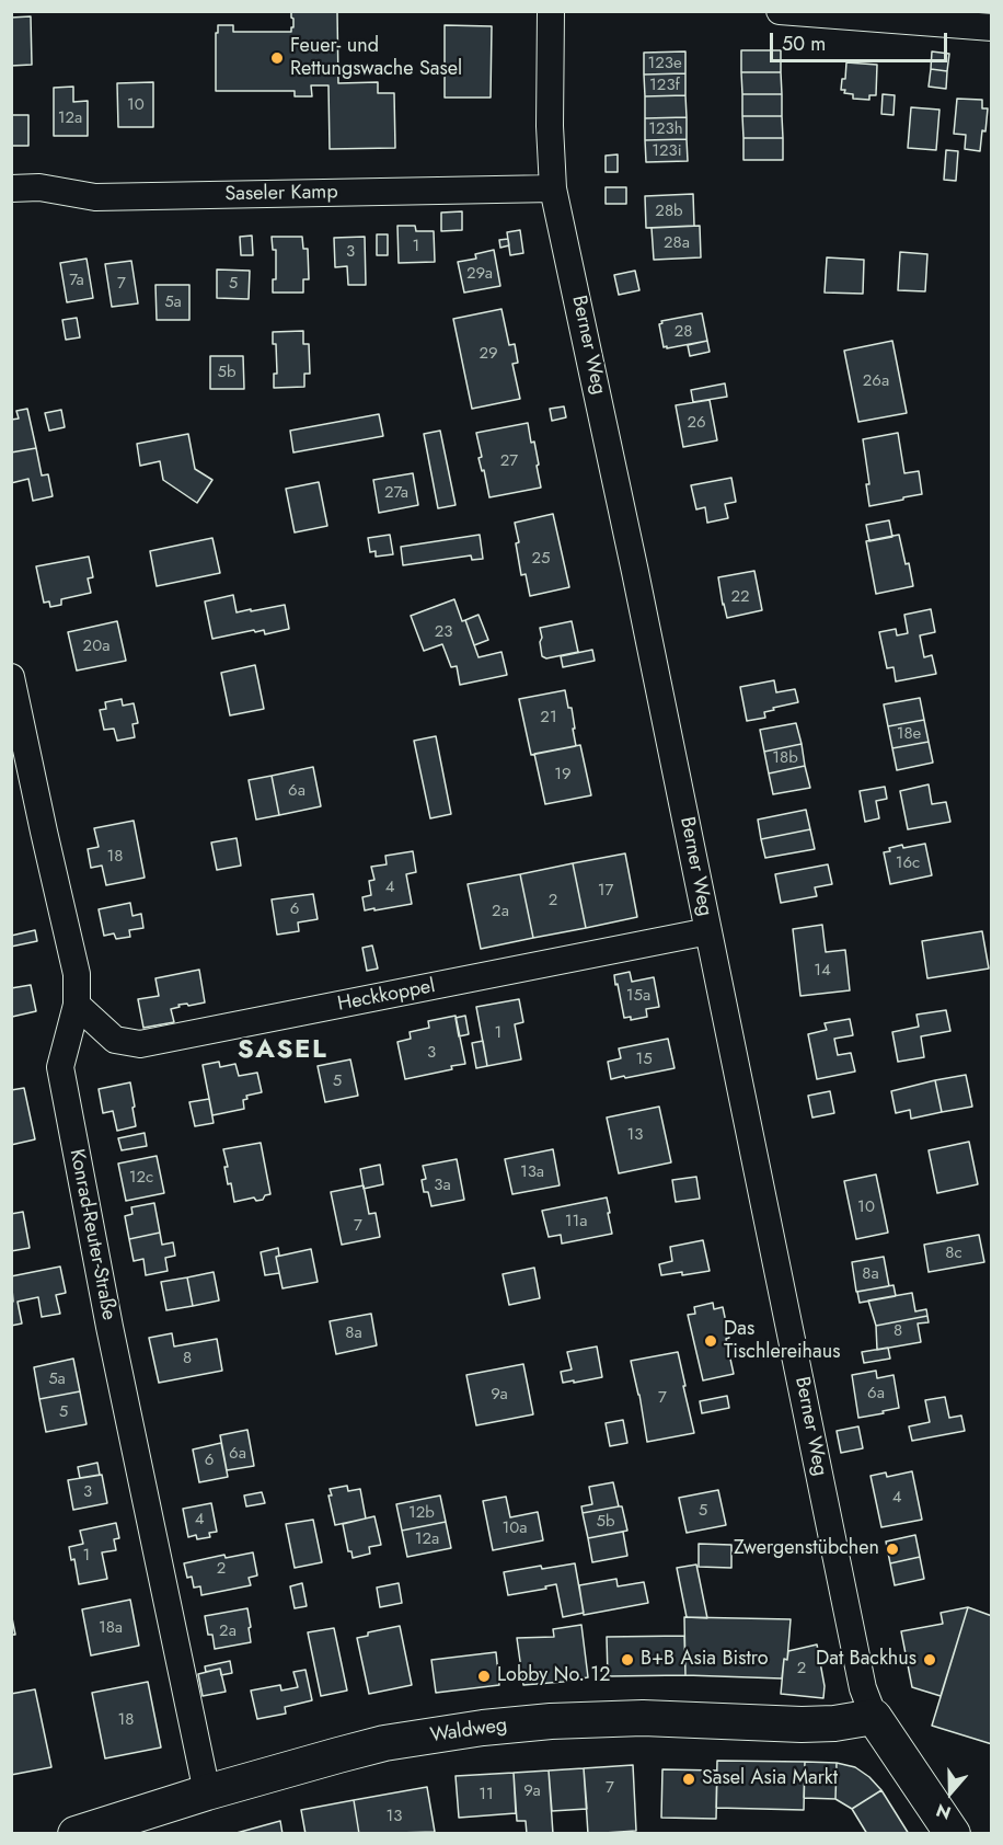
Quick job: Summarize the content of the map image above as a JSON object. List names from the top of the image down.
{
  "streets": {
    "main road": ["Waldweg"],
    "street": [
      "Saseler Kamp",
      "Berner Weg",
      "Heckkoppel",
      "Konrad-Reuter-Straße"
    ]
  },
  "crossings": [
    ["Saseler Kamp", "Berner Weg"],
    ["Berner Weg", "Heckkoppel"],
    ["Berner Weg", "Waldweg"],
    ["Heckkoppel", "Konrad-Reuter-Straße"],
    ["Konrad-Reuter-Straße", "Waldweg"]
  ],
  "districts": ["SASEL"],
  "places": [
    "Feuer- und Rettungswache Sasel",
    "Das Tischlereihaus",
    "Zwergenstübchen",
    "B+B Asia Bistro",
    "Dat Backhus",
    "Lobby No. 12",
    "Sasel Asia Markt"
  ],
  "house_numbers": [
    "123e",
    "123f",
    "10",
    "12a",
    "123h",
    "123i",
    "28b",
    "28a",
    "1",
    "3",
    "29a",
    "7a",
    "7",
    "5",
    "5a",
    "28",
    "29",
    "5b",
    "26a",
    "26",
    "27",
    "27a",
    "25",
    "22",
    "23",
    "20a",
    "21",
    "18e",
    "18b",
    "19",
    "6a",
    "18",
    "16c",
    "4",
    "17",
    "2",
    "6",
    "2a",
    "14",
    "15a",
    "1",
    "3",
    "15",
    "5",
    "13",
    "13a",
    "12c",
    "3a",
    "10",
    "11a",
    "7",
    "8c",
    "8a",
    "8",
    "8a",
    "8",
    "5a",
    "6a",
    "9a",
    "7",
    "5",
    "6a",
    "6",
    "3",
    "4",
    "5",
    "12b",
    "4",
    "5b",
    "10a",
    "12a",
    "1",
    "2",
    "18a",
    "2a",
    "2",
    "18",
    "7",
    "9a",
    "11",
    "13"
  ],
  "scale_bar": "50 m",
  "north": "bottom"
}
